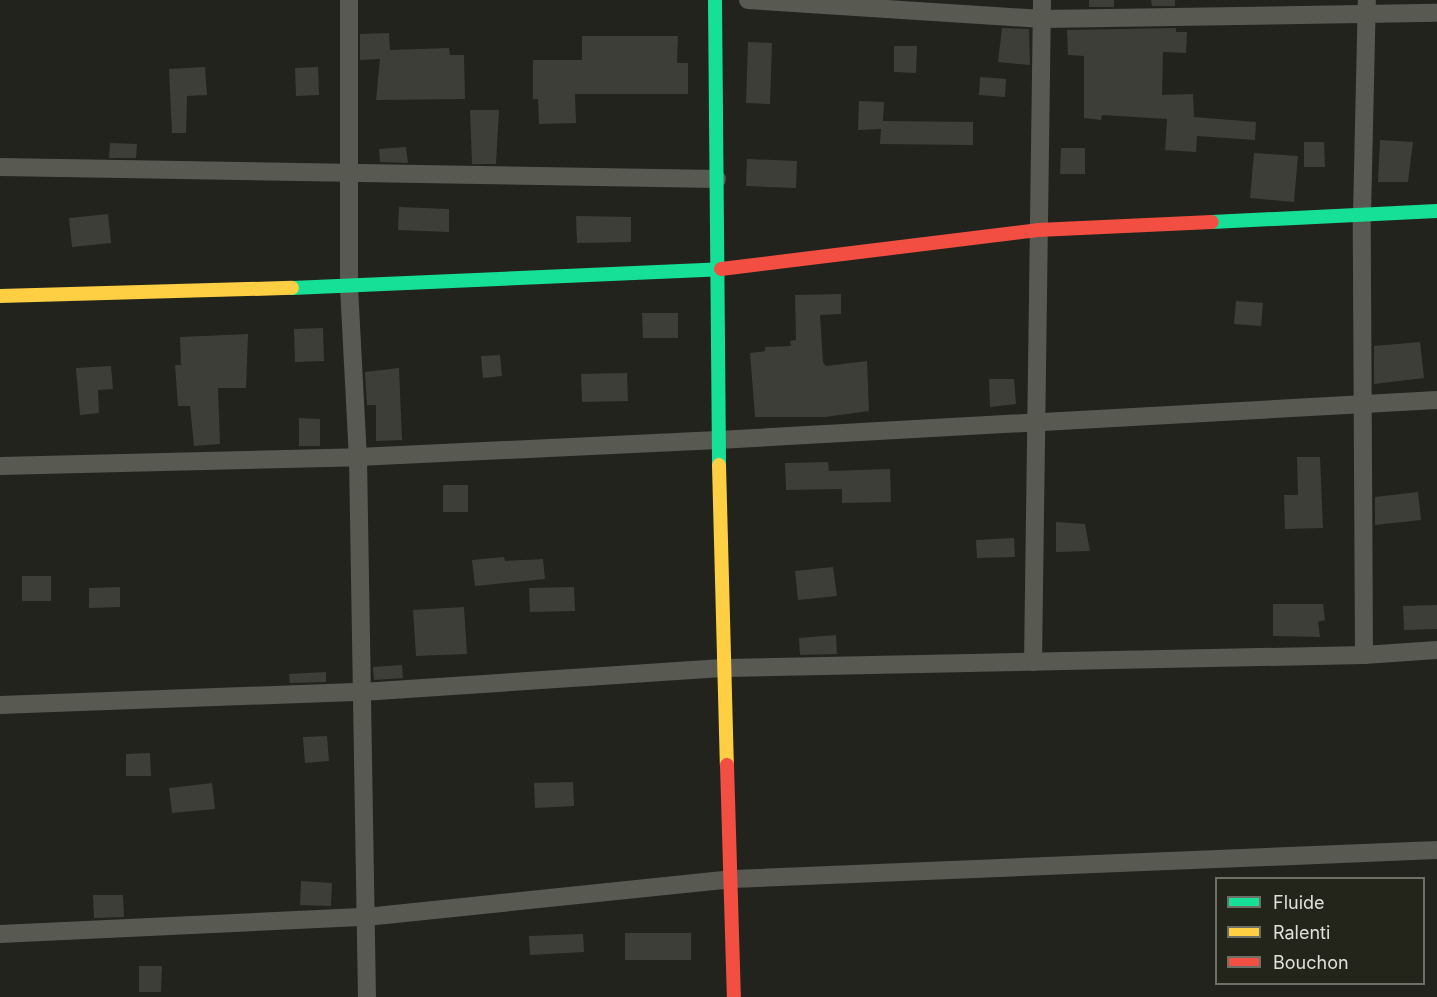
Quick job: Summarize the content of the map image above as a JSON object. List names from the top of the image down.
{
  "legend": ["Fluide", "Ralenti", "Bouchon"]
}
